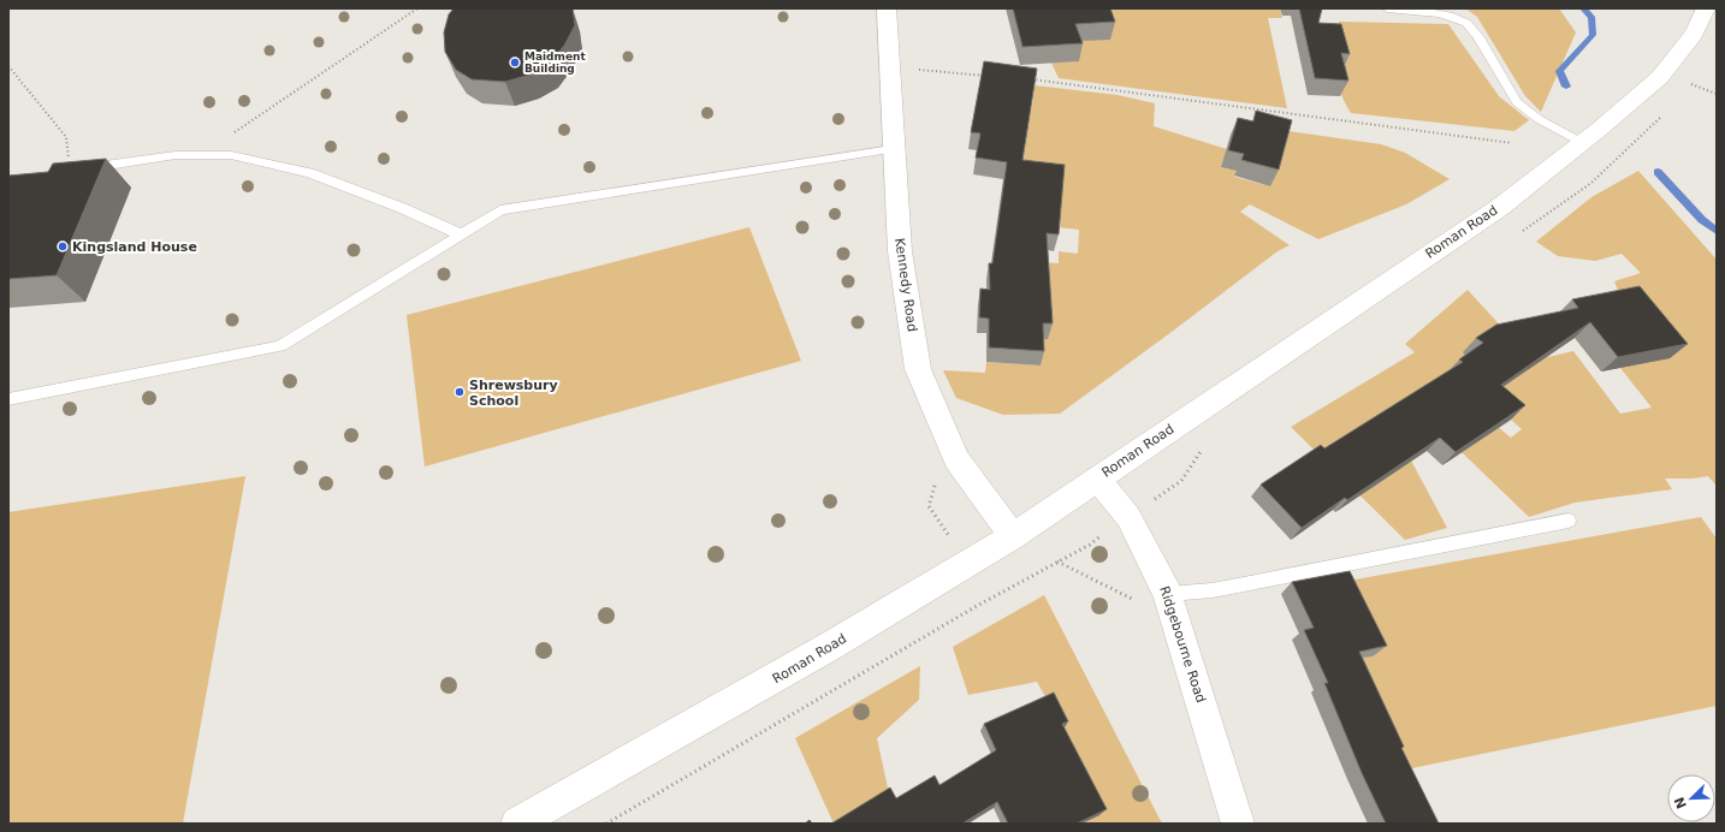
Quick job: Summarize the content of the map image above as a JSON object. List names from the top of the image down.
{
  "streets": {
    "main road": ["Roman Road", "Kennedy Road", "Ridgebourne Road"]
  },
  "crossings": [
    ["Roman Road", "Kennedy Road"],
    ["Roman Road", "Ridgebourne Road"]
  ],
  "places": ["Maidment Building", "Kingsland House", "Shrewsbury School"],
  "north": "bottom left"
}
